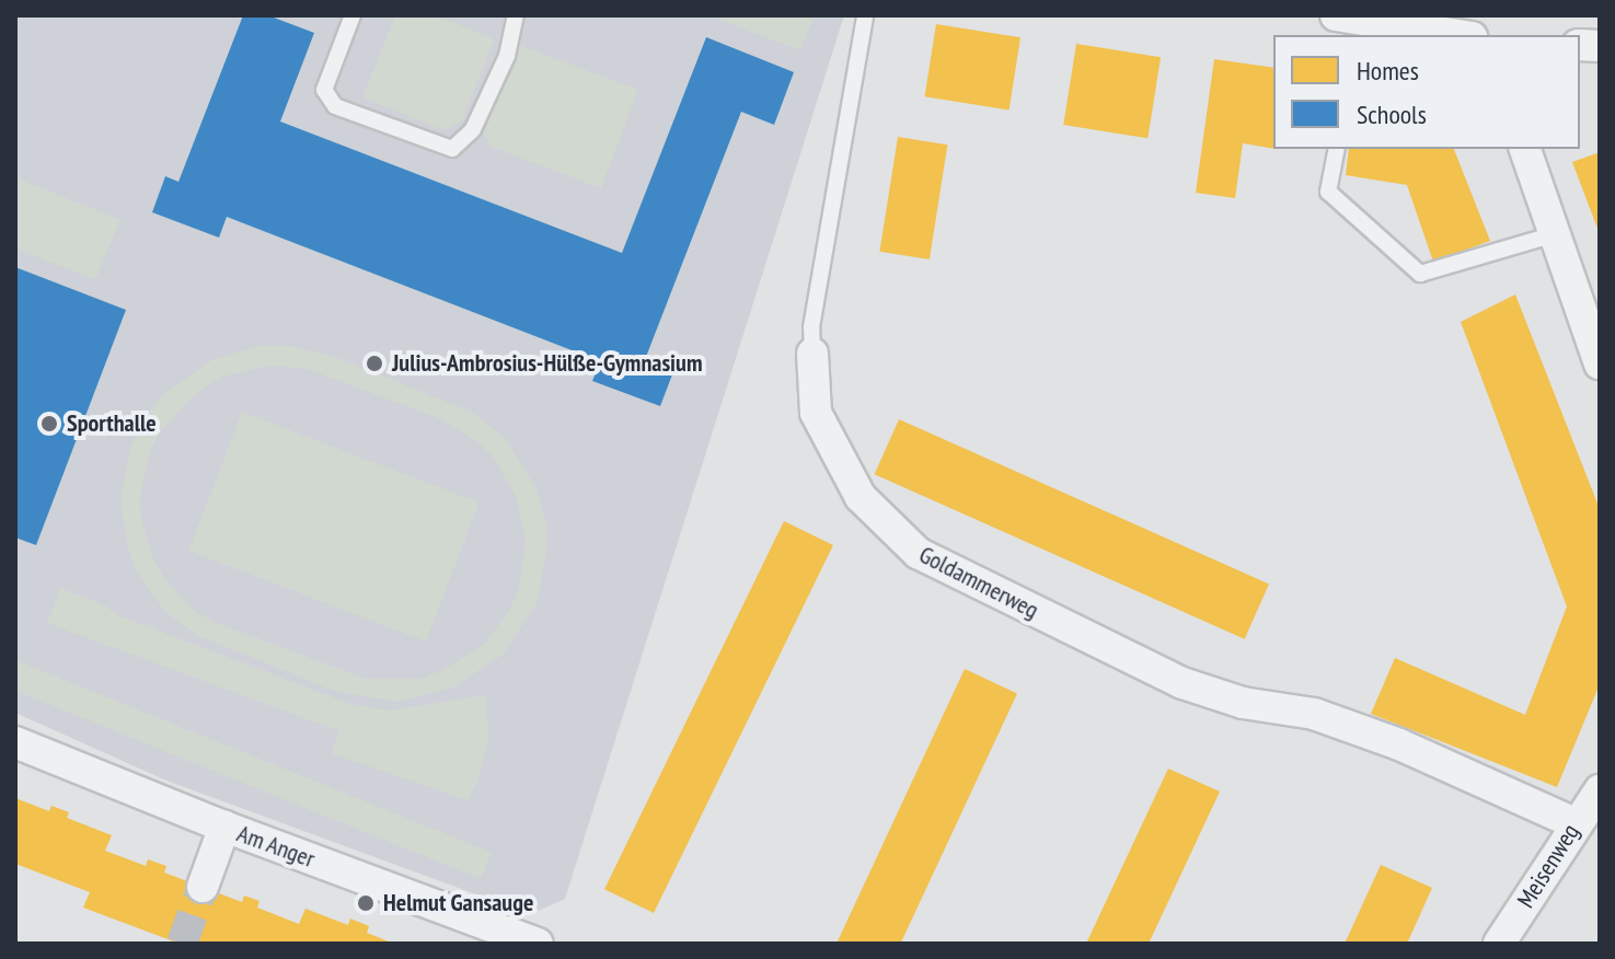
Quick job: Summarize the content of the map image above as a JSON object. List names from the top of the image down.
{
  "streets": {
    "street": ["Goldammerweg", "Am Anger", "Meisenweg"]
  },
  "crossings": [
    ["Goldammerweg", "Meisenweg"]
  ],
  "places": ["Julius-Ambrosius-Hülße-Gymnasium", "Sporthalle", "Helmut Gansauge"],
  "legend": ["Homes", "Schools"]
}
